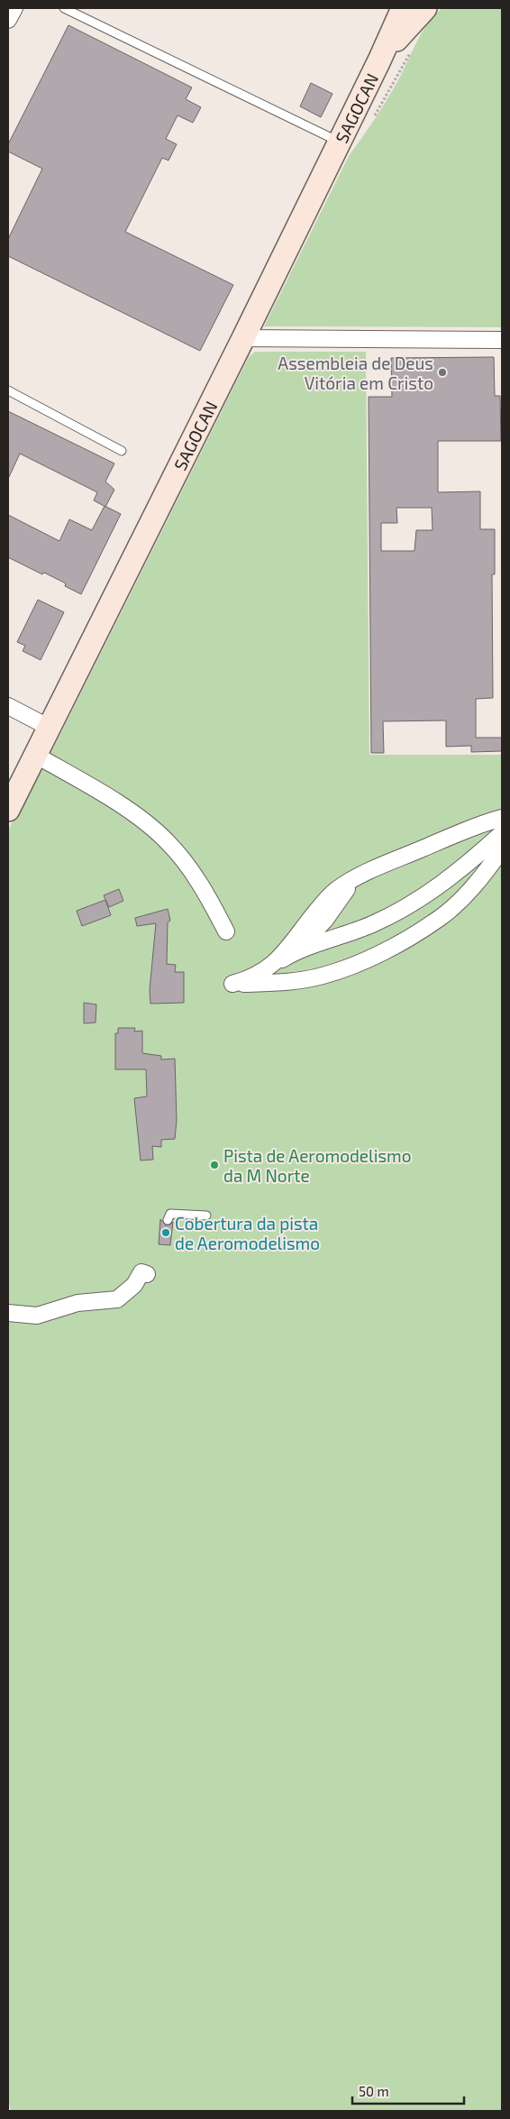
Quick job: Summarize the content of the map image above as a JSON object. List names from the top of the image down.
{
  "streets": {
    "street": ["SAGOCAN"]
  },
  "places": ["Assembleia de Deus Vitória em Cristo", "Pista de Aeromodelismo da M Norte", "Cobertura da pista de Aeromodelismo"],
  "scale_bar": "50 m"
}
